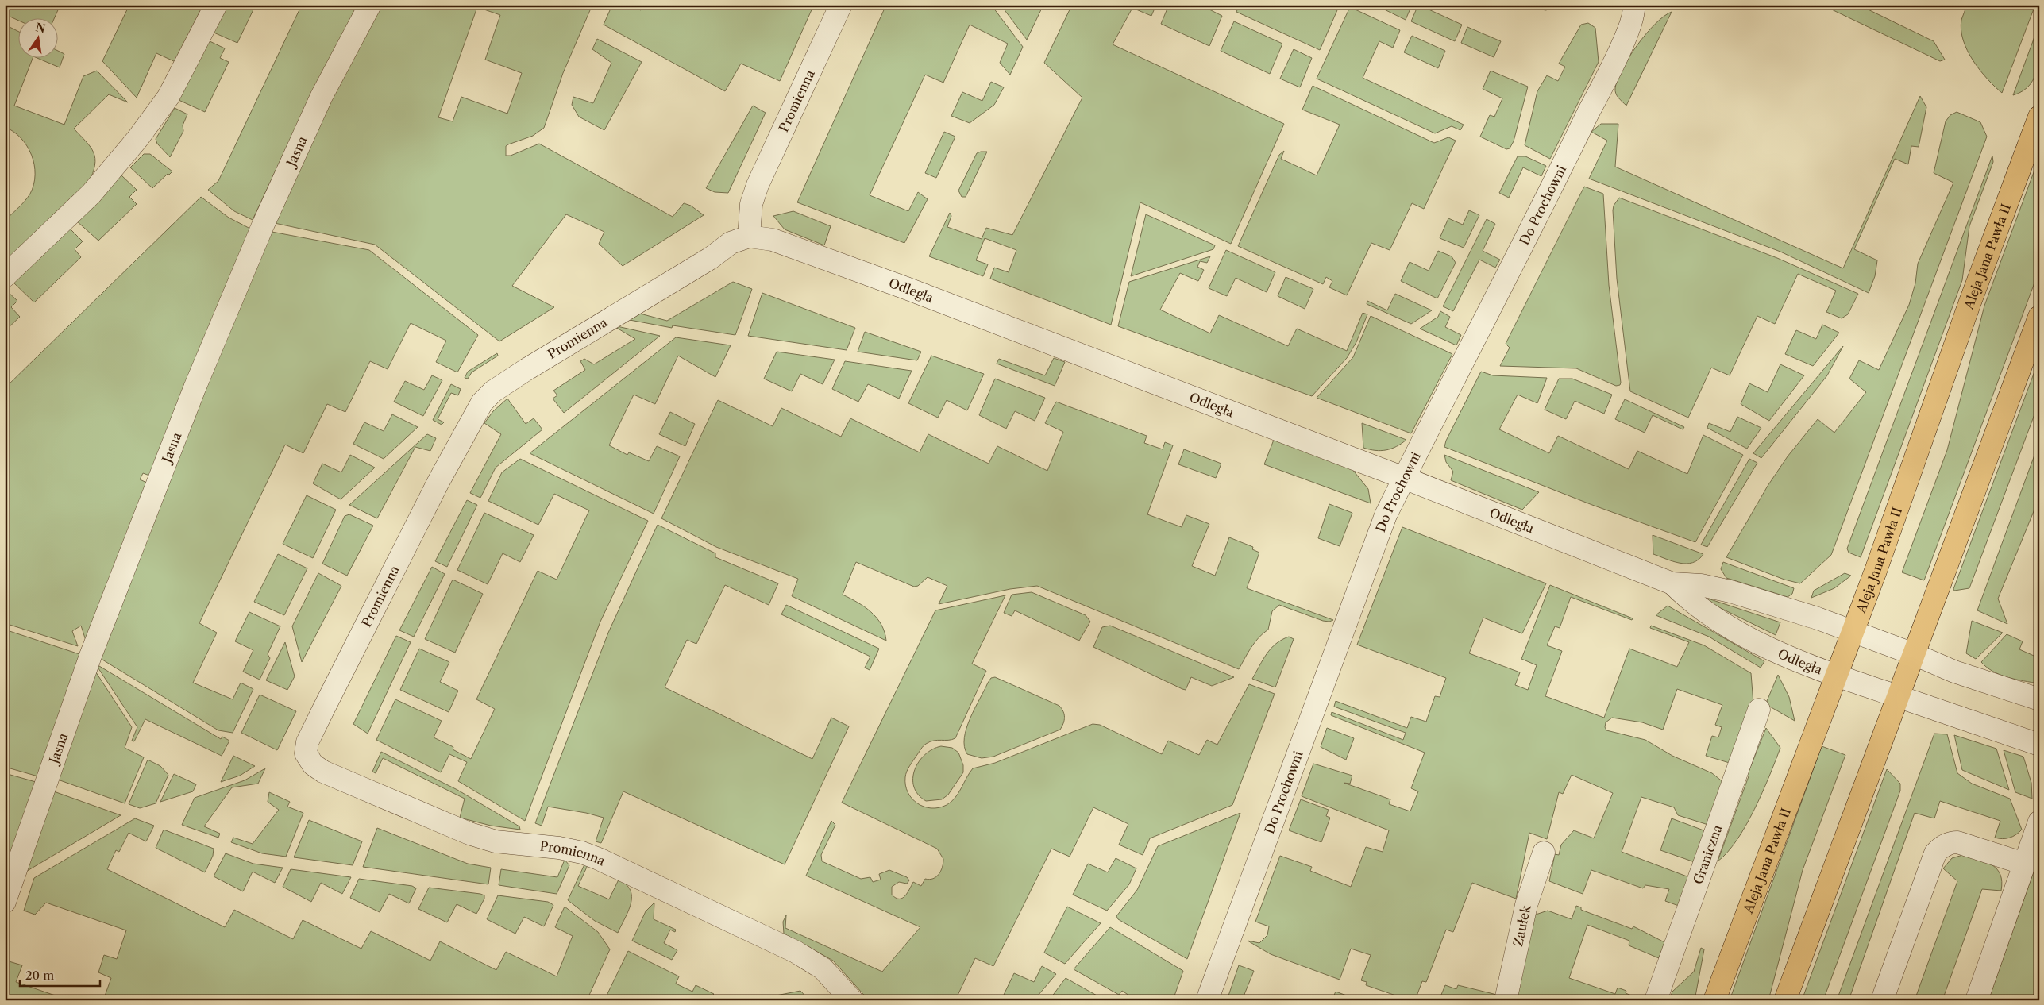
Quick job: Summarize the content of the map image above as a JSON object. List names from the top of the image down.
{
  "streets": {
    "main road": ["Aleja Jana Pawła II"],
    "street": [
      "Promienna",
      "Jasna",
      "Do Prochowni",
      "Odległa",
      "Graniczna",
      "Zaułek"
    ]
  },
  "crossings": [
    ["Promienna", "Odległa"],
    ["Do Prochowni", "Odległa"],
    ["Aleja Jana Pawła II", "Odległa"]
  ],
  "scale_bar": "20 m",
  "north": "top"
}
